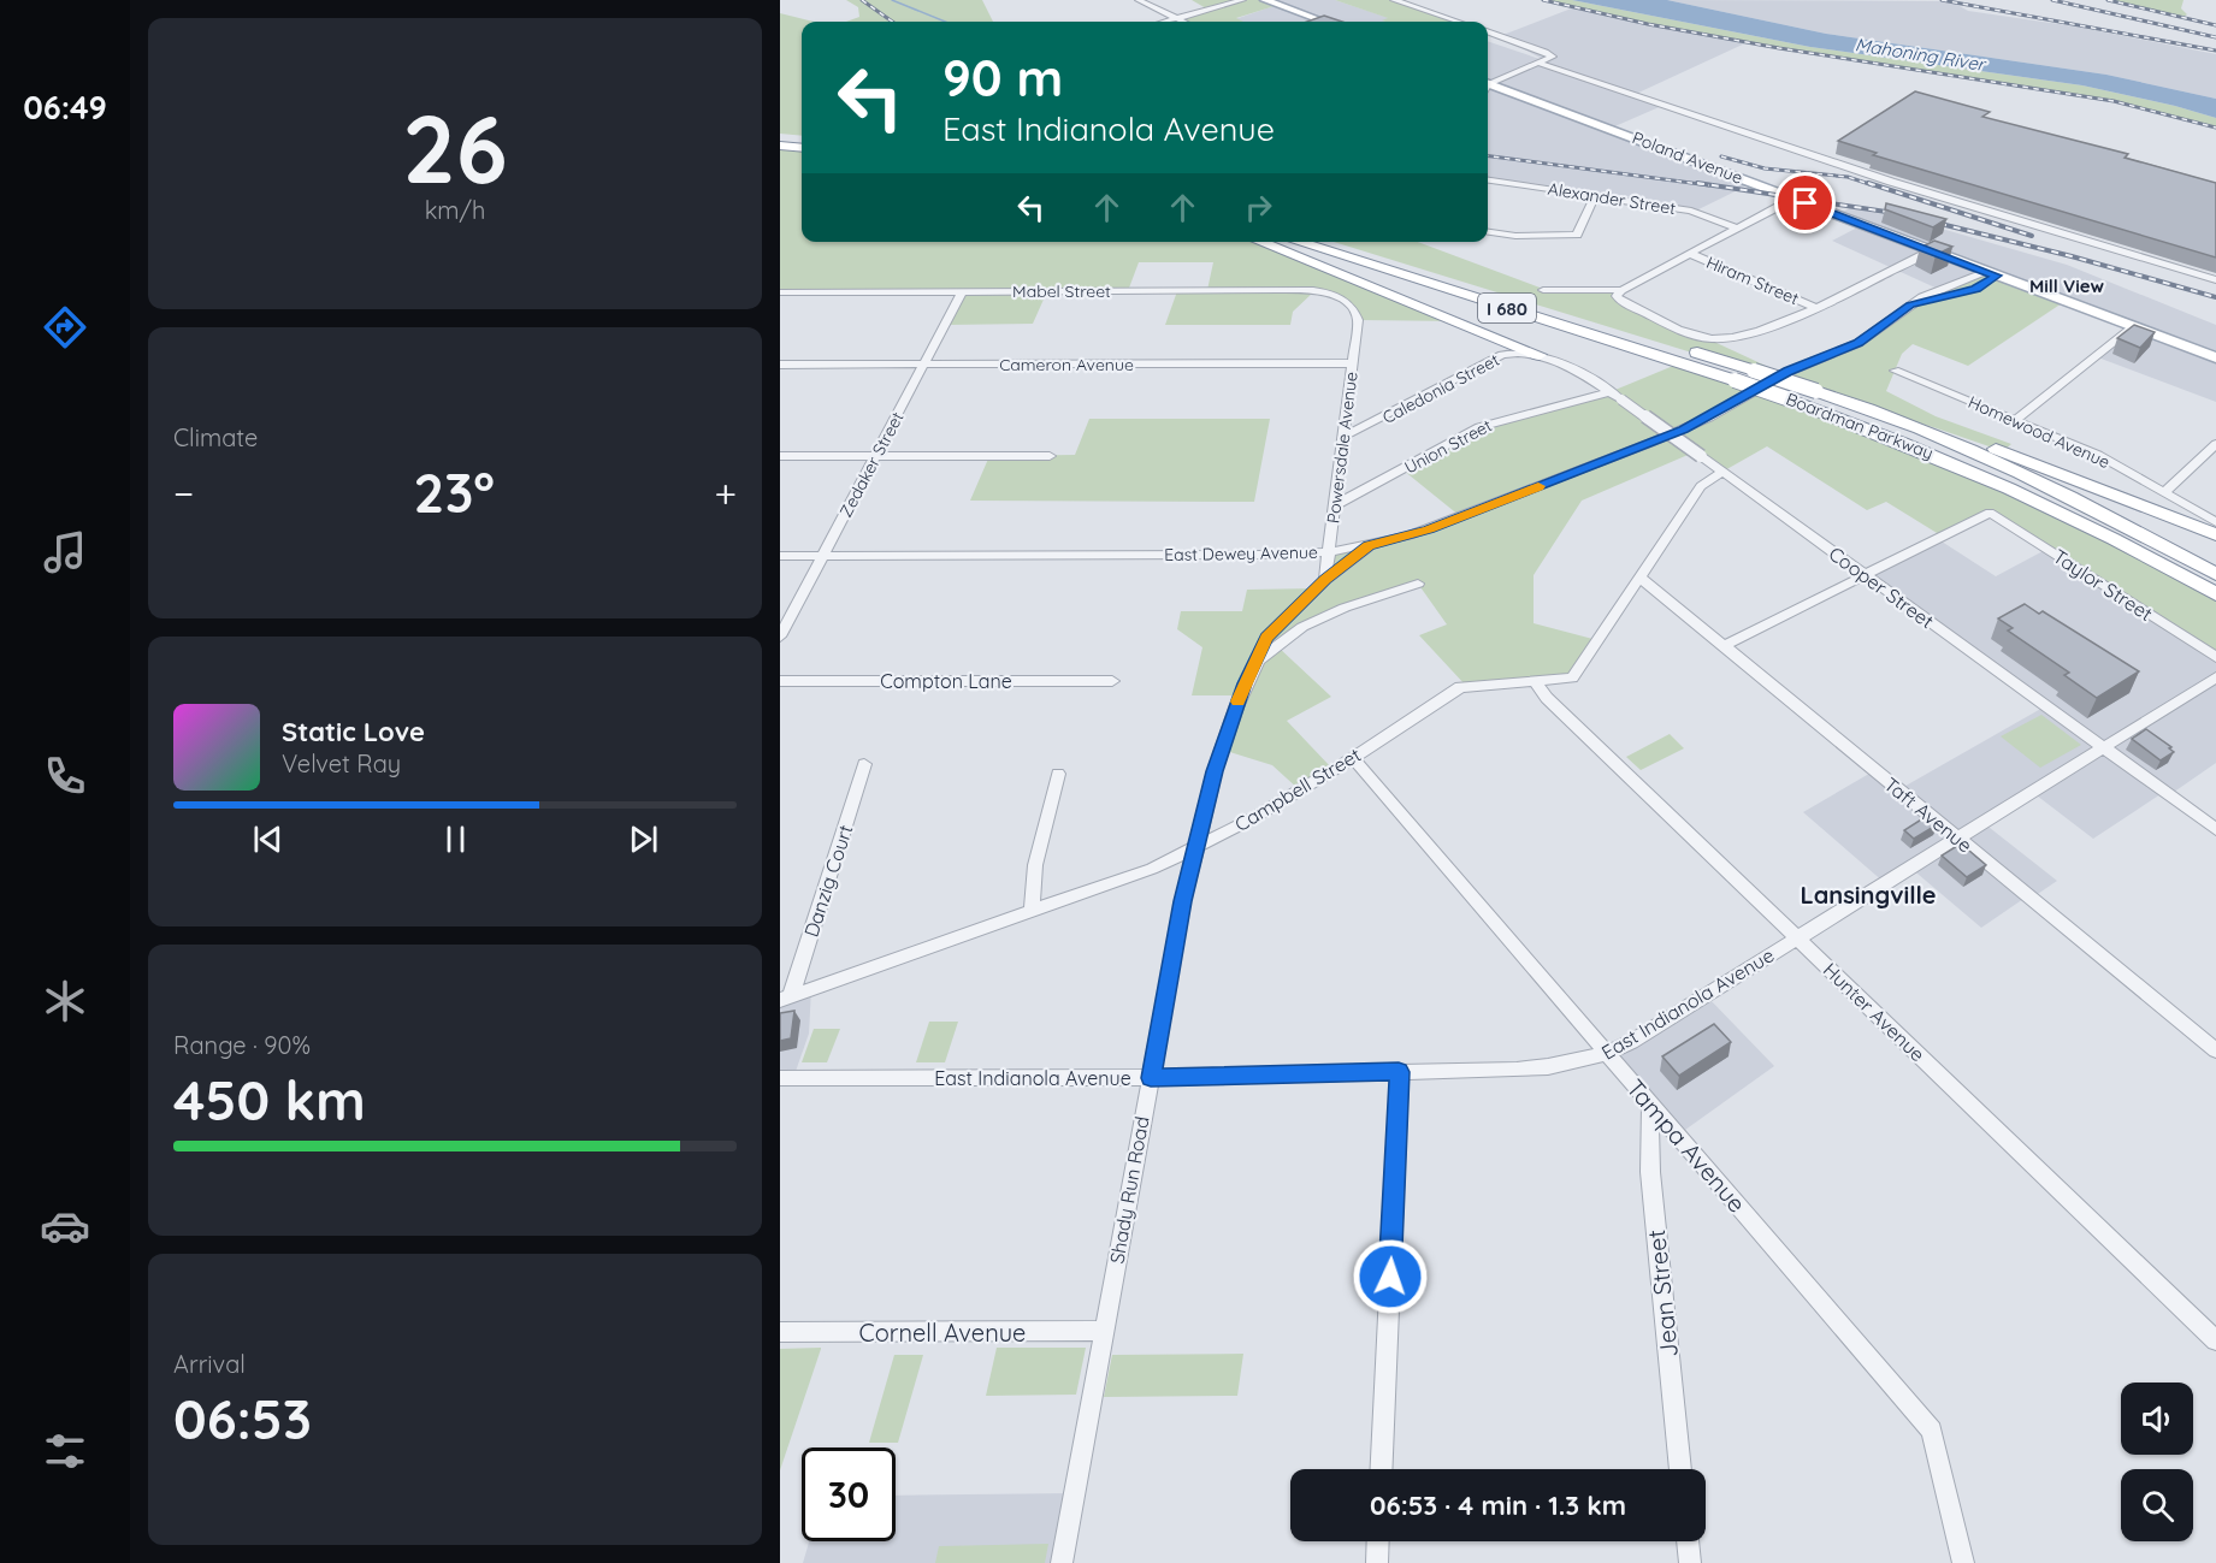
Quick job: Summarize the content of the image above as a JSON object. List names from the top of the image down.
{
  "streets": {
    "highway": ["I 680", "Boardman Parkway"],
    "main road": ["Poland Avenue"],
    "street": [
      "Alexander Street",
      "Hiram Street",
      "Mabel Street",
      "Cameron Avenue",
      "Caledonia Street",
      "Homewood Avenue",
      "Union Street",
      "Powersdale Avenue",
      "Zedaker Street",
      "East Dewey Avenue",
      "Taylor Street",
      "Cooper Street",
      "Compton Lane",
      "Campbell Street",
      "Taft Avenue",
      "Danzig Court",
      "East Indianola Avenue",
      "Hunter Avenue",
      "Tampa Avenue",
      "Shady Run Road",
      "Jean Street",
      "Cornell Avenue"
    ]
  },
  "crossings": [
    ["Poland Avenue", "East Dewey Avenue"],
    ["Mabel Street", "Powersdale Avenue"],
    ["Mabel Street", "Zedaker Street"],
    ["Cameron Avenue", "Powersdale Avenue"],
    ["Cameron Avenue", "Zedaker Street"],
    ["Caledonia Street", "Powersdale Avenue"],
    ["Caledonia Street", "Cooper Street"],
    ["Union Street", "Powersdale Avenue"],
    ["Union Street", "Cooper Street"],
    ["Powersdale Avenue", "East Dewey Avenue"],
    ["Zedaker Street", "East Dewey Avenue"],
    ["Taylor Street", "Cooper Street"],
    ["Cooper Street", "Campbell Street"],
    ["Cooper Street", "East Indianola Avenue"],
    ["Campbell Street", "Taft Avenue"],
    ["Campbell Street", "Danzig Court"],
    ["Campbell Street", "Hunter Avenue"],
    ["Campbell Street", "Tampa Avenue"],
    ["Campbell Street", "Shady Run Road"],
    ["Taft Avenue", "East Indianola Avenue"],
    ["East Indianola Avenue", "Hunter Avenue"],
    ["East Indianola Avenue", "Tampa Avenue"],
    ["East Indianola Avenue", "Shady Run Road"],
    ["Tampa Avenue", "Jean Street"],
    ["Shady Run Road", "Cornell Avenue"]
  ],
  "districts": ["Mill View", "Lansingville"],
  "water": ["Mahoning River"],
  "page": {
    "tabs": "06:49",
    "tile": [
      ["26", "km/h"],
      "Climate",
      ["Range · 90%", "450 km"],
      ["Arrival", "06:53"]
    ],
    "turn": ["90 m", "East Indianola Avenue"],
    "heat": ["−", "23°", "+"],
    "song": ["Static Love", "Velvet Ray"],
    "limit": "30",
    "trip": "06:53 · 4 min · 1.3 km"
  }
}
